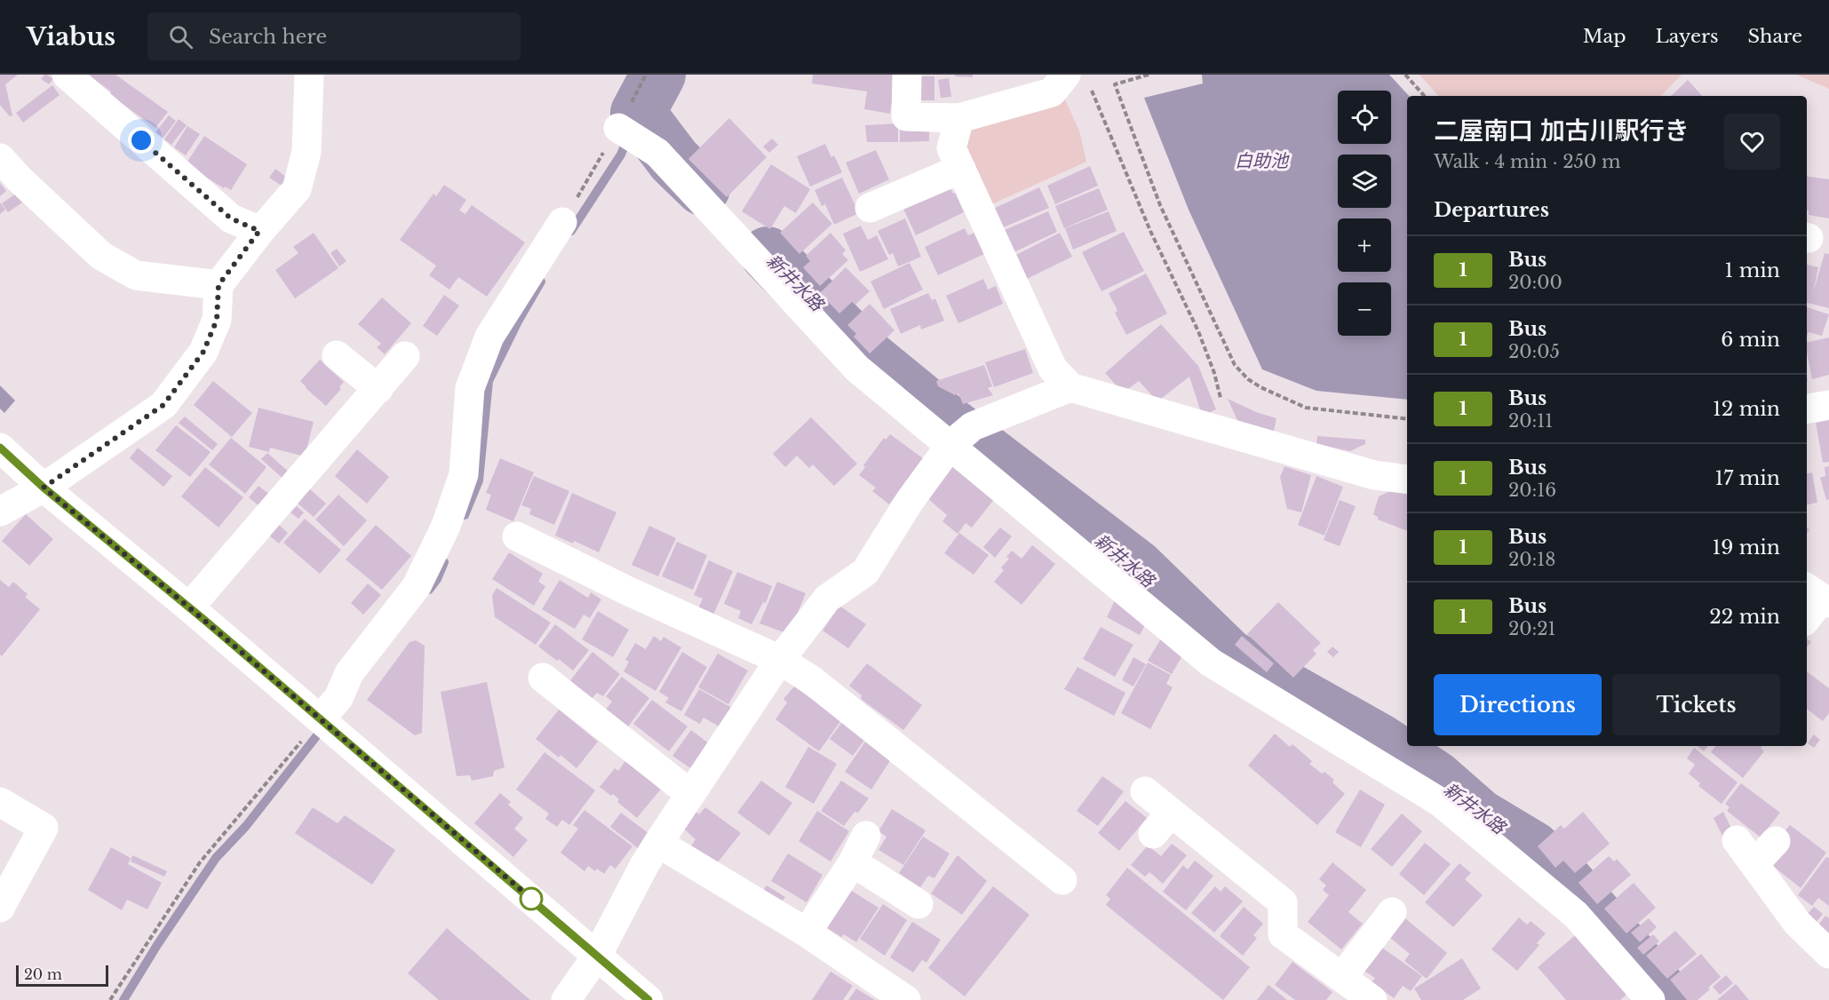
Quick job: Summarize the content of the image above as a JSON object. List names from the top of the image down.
{
  "water": ["白助池", "新井水路"],
  "lines": ["bus line 1"],
  "scale_bar": "20 m",
  "page": {
    "header": "Viabus",
    "search": "Search here",
    "nav": ["Map", "Layers", "Share"],
    "map_buttons": ["+", "−"],
    "heading": [
      ["二屋南口 加古川駅行き", "Walk · 4 min · 250 m"],
      "Departures"
    ],
    "list": [
      {
        "mark": "1",
        "name": "Bus",
        "note": "20:00",
        "value": "1 min"
      },
      {
        "mark": "1",
        "name": "Bus",
        "note": "20:05",
        "value": "6 min"
      },
      {
        "mark": "1",
        "name": "Bus",
        "note": "20:11",
        "value": "12 min"
      },
      {
        "mark": "1",
        "name": "Bus",
        "note": "20:16",
        "value": "17 min"
      },
      {
        "mark": "1",
        "name": "Bus",
        "note": "20:18",
        "value": "19 min"
      },
      {
        "mark": "1",
        "name": "Bus",
        "note": "20:21",
        "value": "22 min"
      }
    ],
    "buttons": ["Directions", "Tickets"],
    "scale": "20 m"
  }
}
